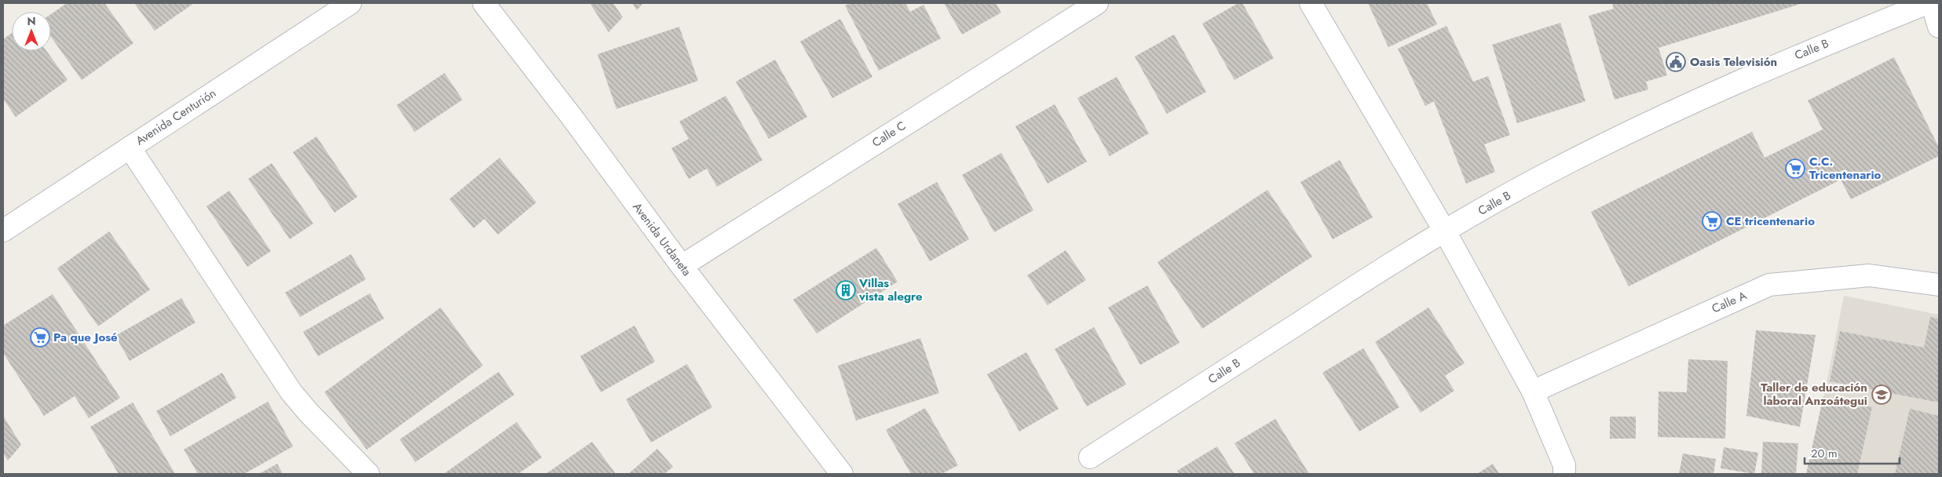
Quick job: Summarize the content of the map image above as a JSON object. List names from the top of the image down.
{
  "streets": {
    "street": [
      "Calle B",
      "Avenida Centurión",
      "Calle C",
      "Avenida Urdaneta",
      "Calle A"
    ]
  },
  "crossings": [
    ["Calle C", "Avenida Urdaneta"]
  ],
  "places": {
    "public building": ["Oasis Televisión"],
    "supermarket": ["C.C. Tricentenario", "CE tricentenario", "Pa que José"],
    "building": ["Villas vista alegre"],
    "school or university": ["Taller de educación laboral Anzoátegui"]
  },
  "scale_bar": "20 m",
  "north": "top"
}
